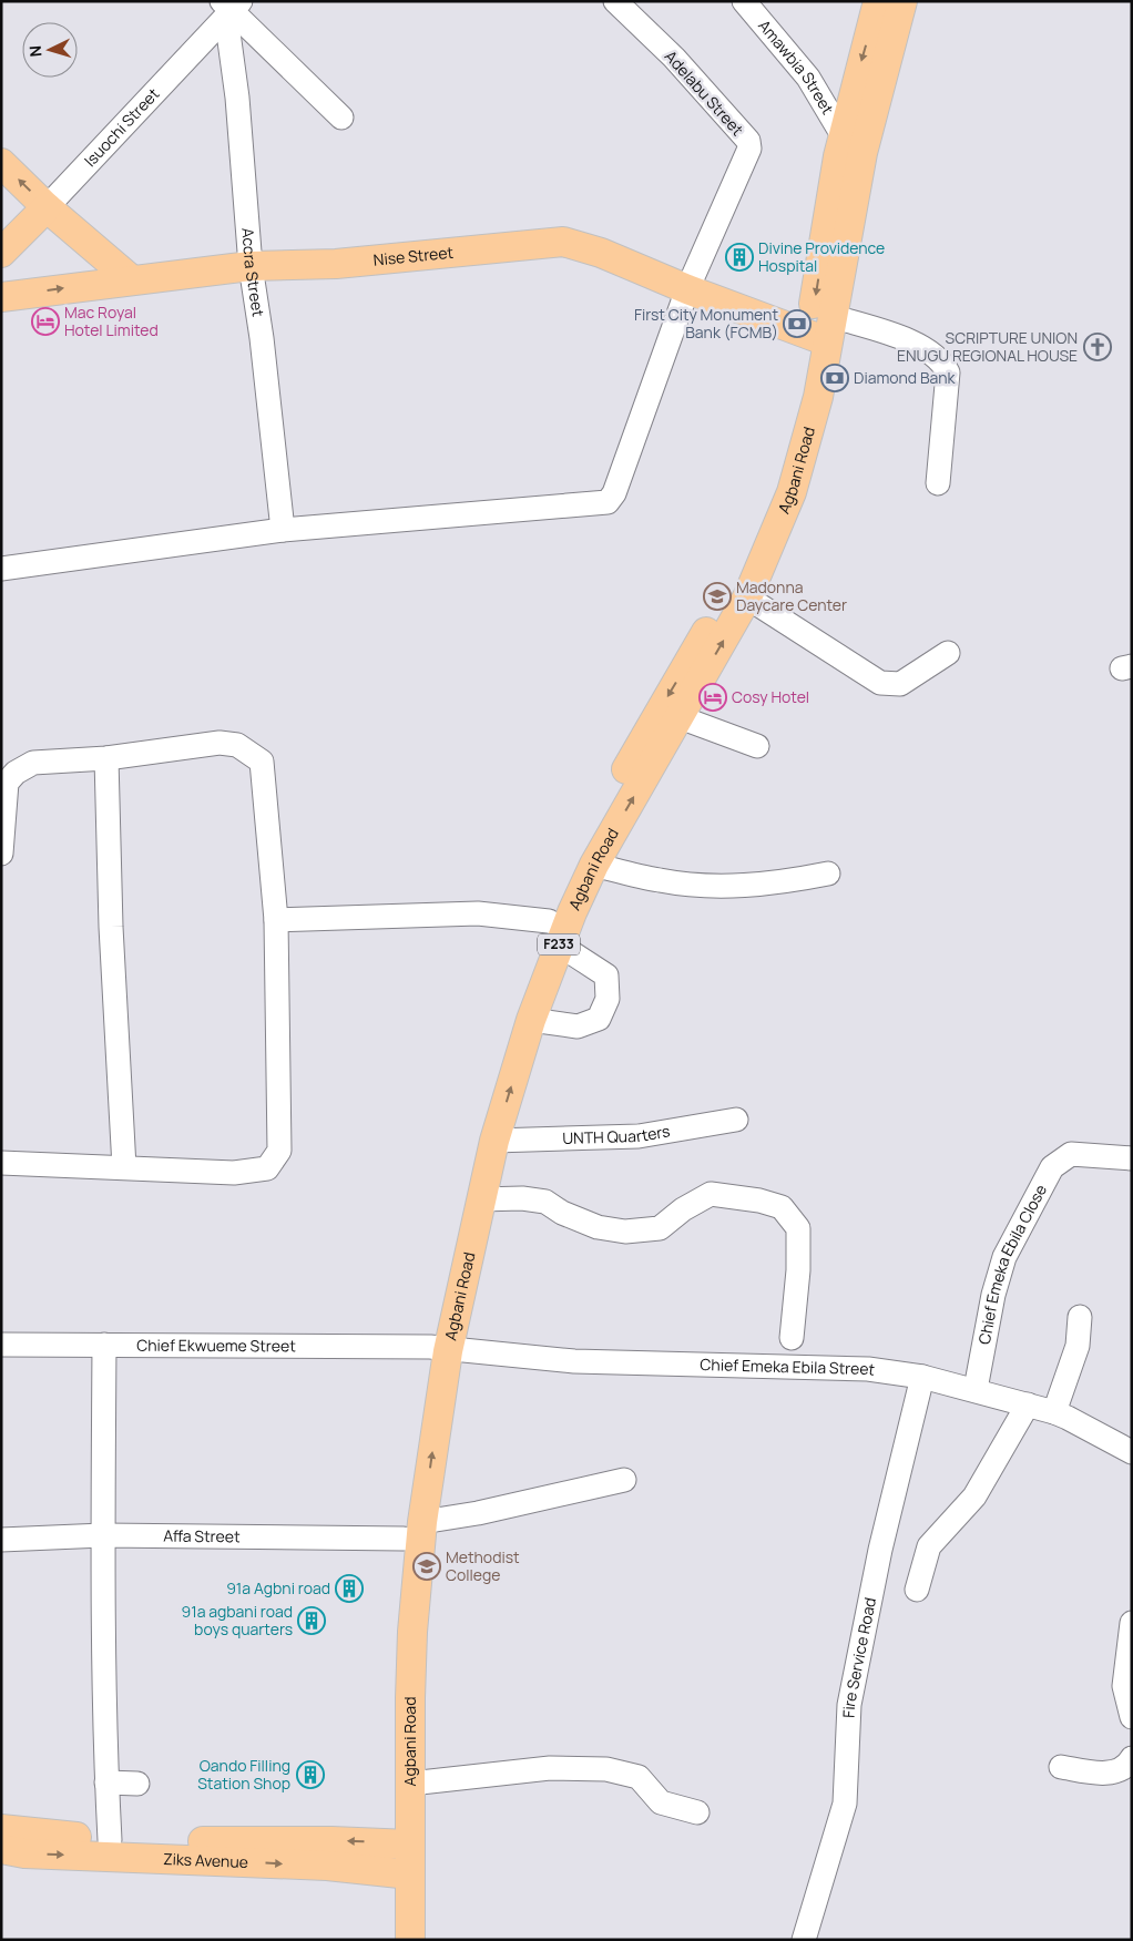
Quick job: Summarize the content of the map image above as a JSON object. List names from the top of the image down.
{
  "streets": {
    "main road": [
      "Isuochi Street",
      "Nise Street",
      "Agbani Road",
      "F233",
      "Ziks Avenue"
    ],
    "street": [
      "Amawbia Street",
      "Adelabu Street",
      "Accra Street",
      "UNTH Quarters",
      "Chief Emeka Ebila Close",
      "Chief Ekwueme Street",
      "Chief Emeka Ebila Street",
      "Affa Street",
      "Fire Service Road"
    ]
  },
  "crossings": [
    ["Amawbia Street", "Agbani Road"],
    ["Adelabu Street", "Nise Street"],
    ["Isuochi Street", "Accra Street"],
    ["Nise Street", "Accra Street"],
    ["Nise Street", "Agbani Road"],
    ["Agbani Road", "UNTH Quarters"],
    ["Agbani Road", "Chief Ekwueme Street"],
    ["Agbani Road", "Chief Emeka Ebila Street"],
    ["Agbani Road", "Affa Street"],
    ["Agbani Road", "Ziks Avenue"],
    ["Chief Emeka Ebila Close", "Chief Emeka Ebila Street"],
    ["Chief Ekwueme Street", "Chief Emeka Ebila Street"],
    ["Chief Emeka Ebila Street", "Fire Service Road"]
  ],
  "places": {
    "building": [
      "Divine Providence Hospital",
      "91a Agbni road",
      "91a agbani road boys quarters",
      "Oando Filling Station Shop"
    ],
    "hotel": ["Mac Royal Hotel Limited", "Cosy Hotel"],
    "bank": ["First City Monument Bank (FCMB)", "Diamond Bank"],
    "church": ["SCRIPTURE UNION ENUGU REGIONAL HOUSE"],
    "school or university": ["Madonna Daycare Center", "Methodist College"]
  },
  "north": "left"
}
